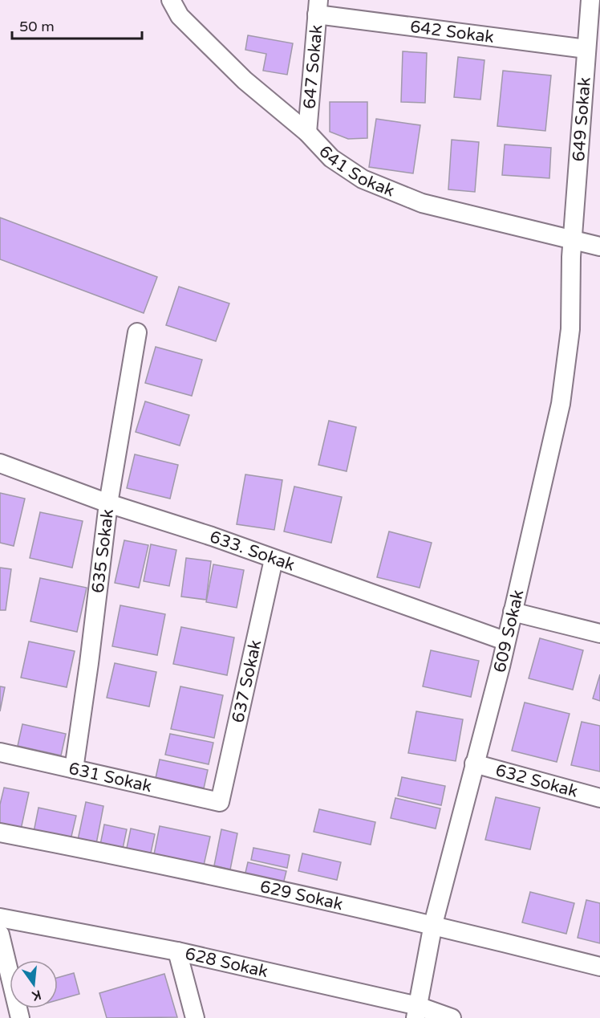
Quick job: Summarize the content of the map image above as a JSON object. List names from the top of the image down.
{
  "streets": {
    "street": [
      "642 Sokak",
      "647 Sokak",
      "649 Sokak",
      "641 Sokak",
      "635 Sokak",
      "633. Sokak",
      "609 Sokak",
      "637 Sokak",
      "631 Sokak",
      "632 Sokak",
      "629 Sokak",
      "628 Sokak"
    ]
  },
  "crossings": [
    ["642 Sokak", "647 Sokak"],
    ["642 Sokak", "649 Sokak"],
    ["647 Sokak", "641 Sokak"],
    ["649 Sokak", "641 Sokak"],
    ["649 Sokak", "609 Sokak"],
    ["641 Sokak", "609 Sokak"],
    ["635 Sokak", "633. Sokak"],
    ["635 Sokak", "631 Sokak"],
    ["633. Sokak", "609 Sokak"],
    ["633. Sokak", "637 Sokak"],
    ["609 Sokak", "632 Sokak"],
    ["609 Sokak", "629 Sokak"],
    ["609 Sokak", "628 Sokak"],
    ["637 Sokak", "631 Sokak"]
  ],
  "scale_bar": "50 m",
  "north": "bottom"
}
